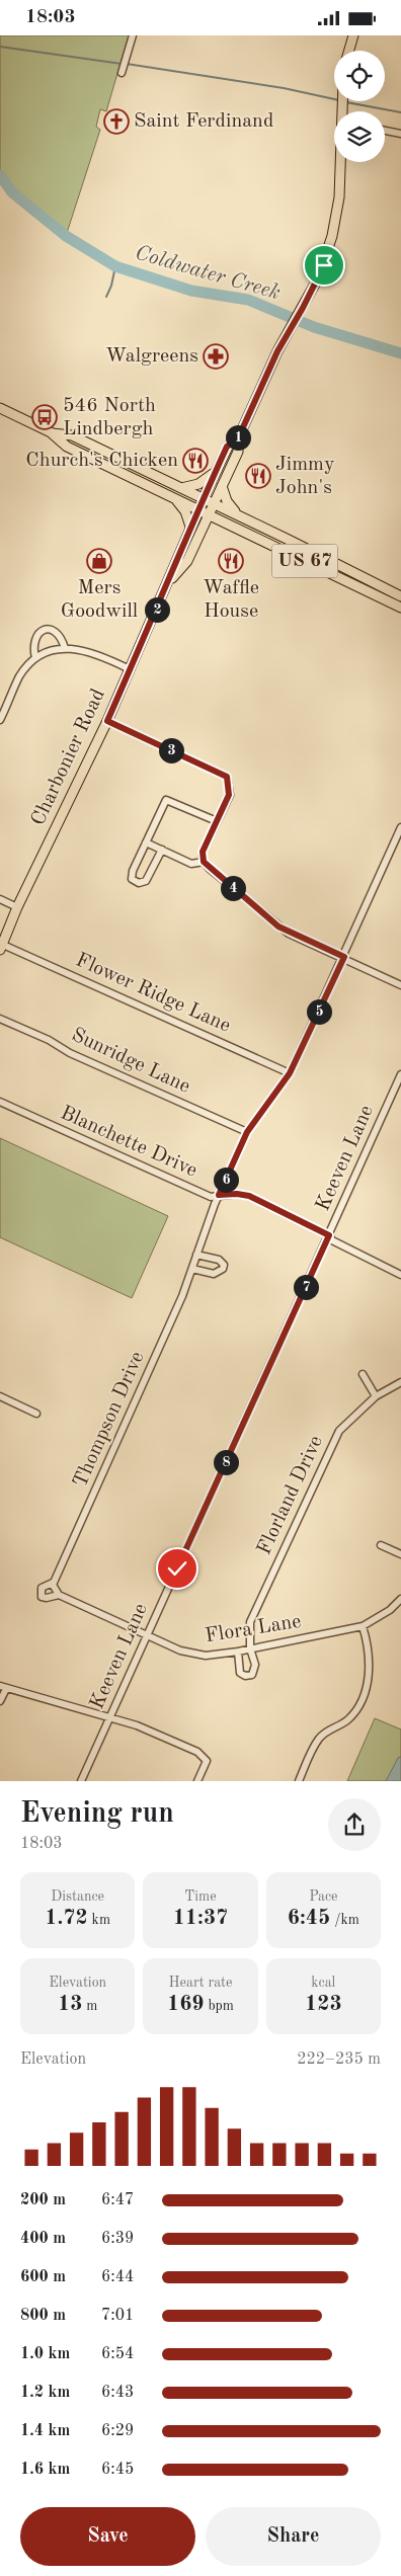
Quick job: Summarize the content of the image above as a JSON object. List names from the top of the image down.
{
  "streets": {
    "main road": ["US 67", "Charbonier Road"],
    "street": [
      "Flower Ridge Lane",
      "Sunridge Lane",
      "Blanchette Drive",
      "Keeven Lane",
      "Thompson Drive",
      "Florland Drive",
      "Flora Lane"
    ]
  },
  "crossings": [
    ["US 67", "Charbonier Road"],
    ["Charbonier Road", "Flower Ridge Lane"],
    ["Flower Ridge Lane", "Thompson Drive"],
    ["Sunridge Lane", "Thompson Drive"],
    ["Blanchette Drive", "Keeven Lane"],
    ["Blanchette Drive", "Thompson Drive"],
    ["Keeven Lane", "Flora Lane"],
    ["Thompson Drive", "Flora Lane"],
    ["Florland Drive", "Flora Lane"]
  ],
  "water": ["Coldwater Creek"],
  "places": {
    "church": ["Saint Ferdinand"],
    "pharmacy": ["Walgreens"],
    "bus stop": ["546 North Lindbergh"],
    "restaurant": ["Church's Chicken", "Jimmy John's", "Waffle House"],
    "shop": ["Mers Goodwill"]
  },
  "page": {
    "status": "18:03",
    "pins": [
      "1",
      "2",
      "3",
      "4",
      "5",
      "6",
      "7",
      "8"
    ],
    "heading": ["Evening run", "18:03"],
    "stats": [
      ["Distance", "1.72 km"],
      ["Time", "11:37"],
      ["Pace", "6:45 /km"],
      ["Elevation", "13 m"],
      ["Heart rate", "169 bpm"],
      ["kcal", "123"]
    ],
    "chart": ["Elevation", "222–235 m"],
    "list": [
      {
        "name": "200 m",
        "note": "6:47"
      },
      {
        "name": "400 m",
        "note": "6:39"
      },
      {
        "name": "600 m",
        "note": "6:44"
      },
      {
        "name": "800 m",
        "note": "7:01"
      },
      {
        "name": "1.0 km",
        "note": "6:54"
      },
      {
        "name": "1.2 km",
        "note": "6:43"
      },
      {
        "name": "1.4 km",
        "note": "6:29"
      },
      {
        "name": "1.6 km",
        "note": "6:45"
      }
    ],
    "buttons": ["Save", "Share"]
  }
}
